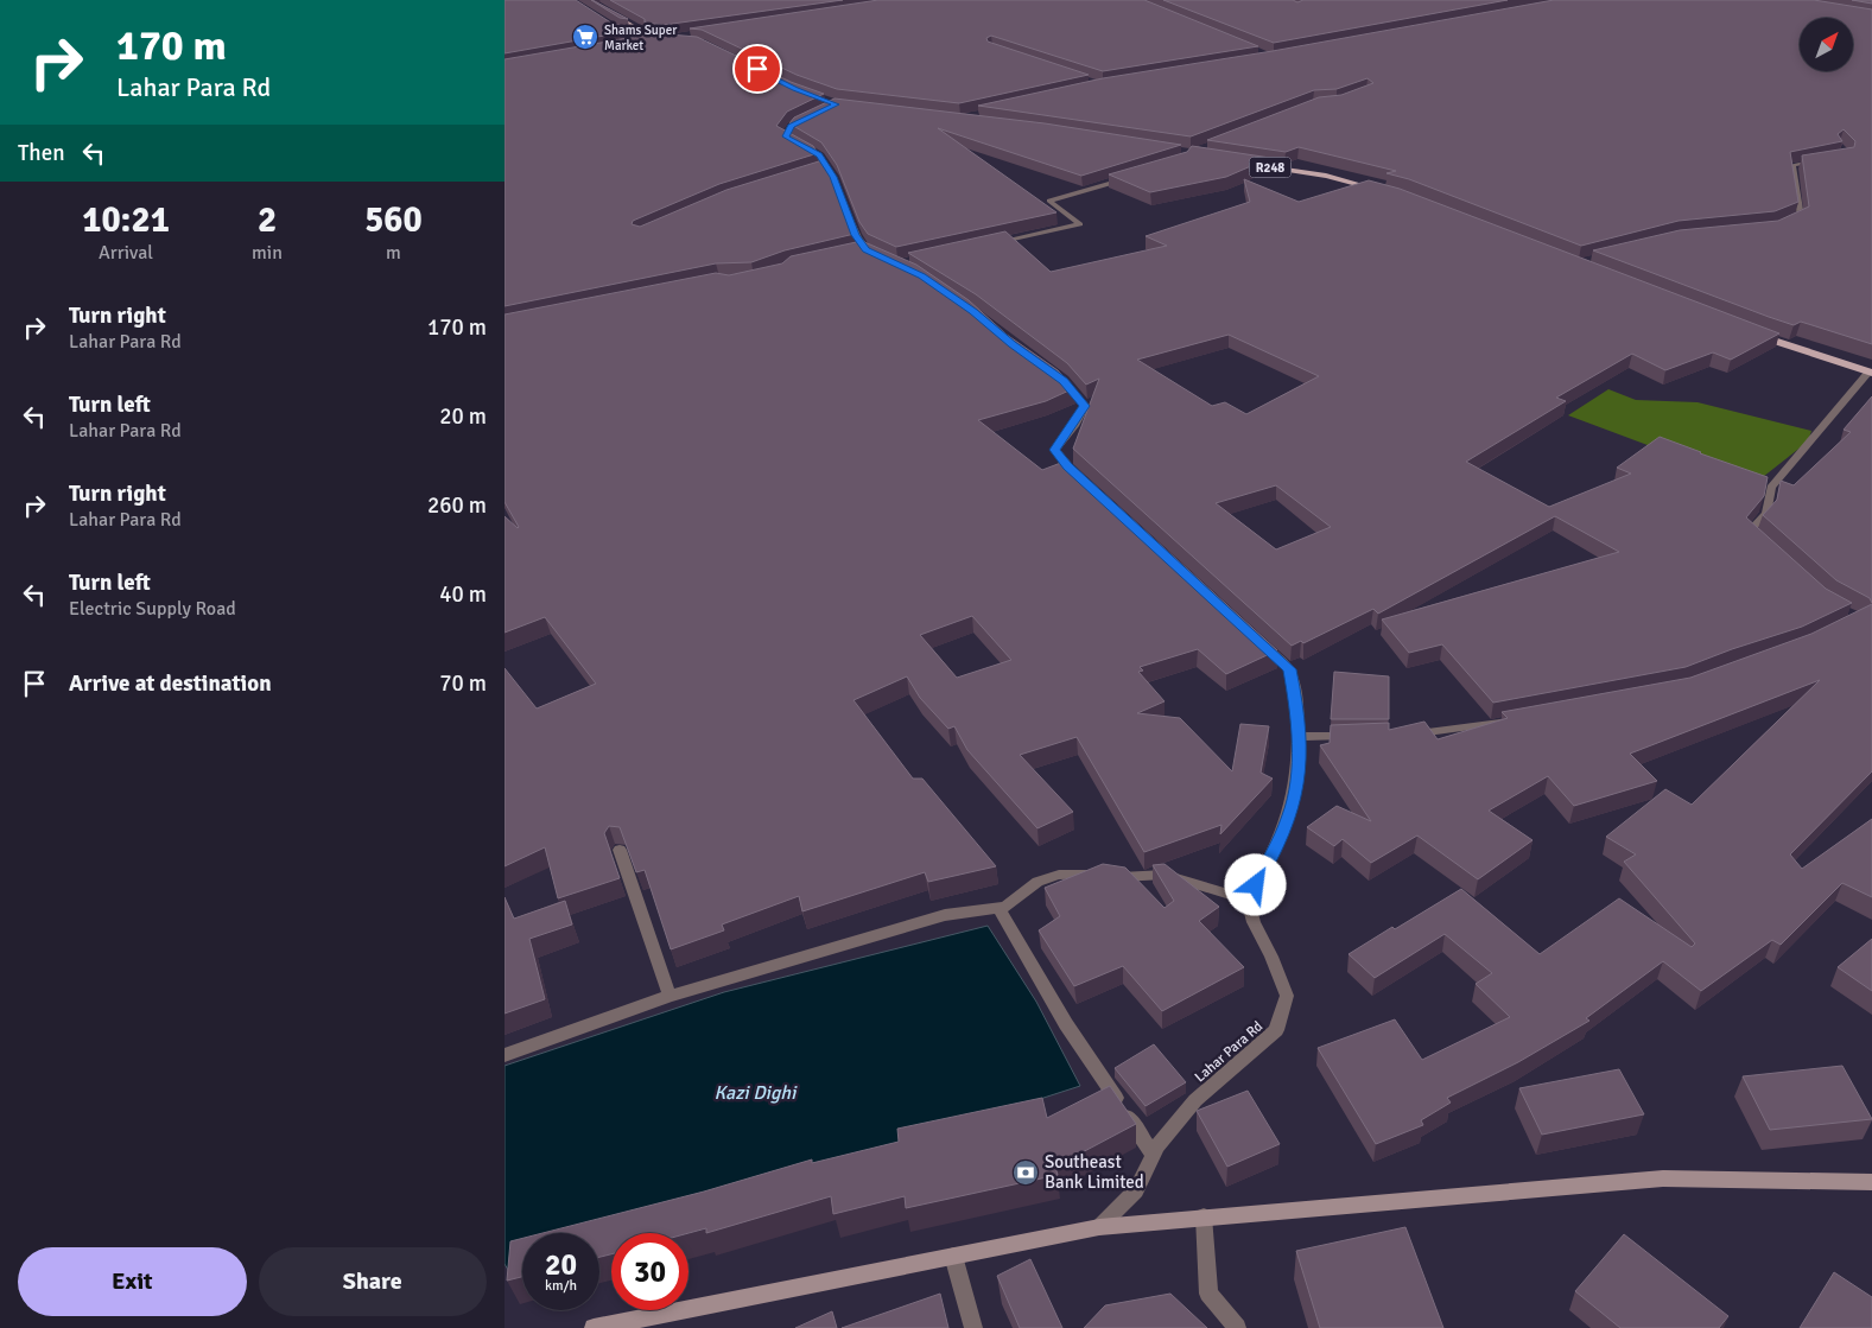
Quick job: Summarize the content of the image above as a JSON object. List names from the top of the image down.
{
  "streets": {
    "main road": ["R248"],
    "street": ["Lahar Para Rd"]
  },
  "water": ["Kazi Dighi"],
  "places": {
    "supermarket": ["Shams Super Market"],
    "bank": ["Southeast Bank Limited"]
  },
  "north": "top right",
  "page": {
    "turn": ["170 m", "Lahar Para Rd"],
    "then": "Then",
    "eta": [
      "10:21",
      "Arrival",
      "2",
      "min",
      "560",
      "m"
    ],
    "list": [
      {
        "name": "Turn right",
        "note": "Lahar Para Rd",
        "value": "170 m"
      },
      {
        "name": "Turn left",
        "note": "Lahar Para Rd",
        "value": "20 m"
      },
      {
        "name": "Turn right",
        "note": "Lahar Para Rd",
        "value": "260 m"
      },
      {
        "name": "Turn left",
        "note": "Electric Supply Road",
        "value": "40 m"
      },
      {
        "name": "Arrive at destination",
        "value": "70 m"
      }
    ],
    "speed": "20 km/h",
    "limit": "30",
    "buttons": ["Exit", "Share"]
  }
}
